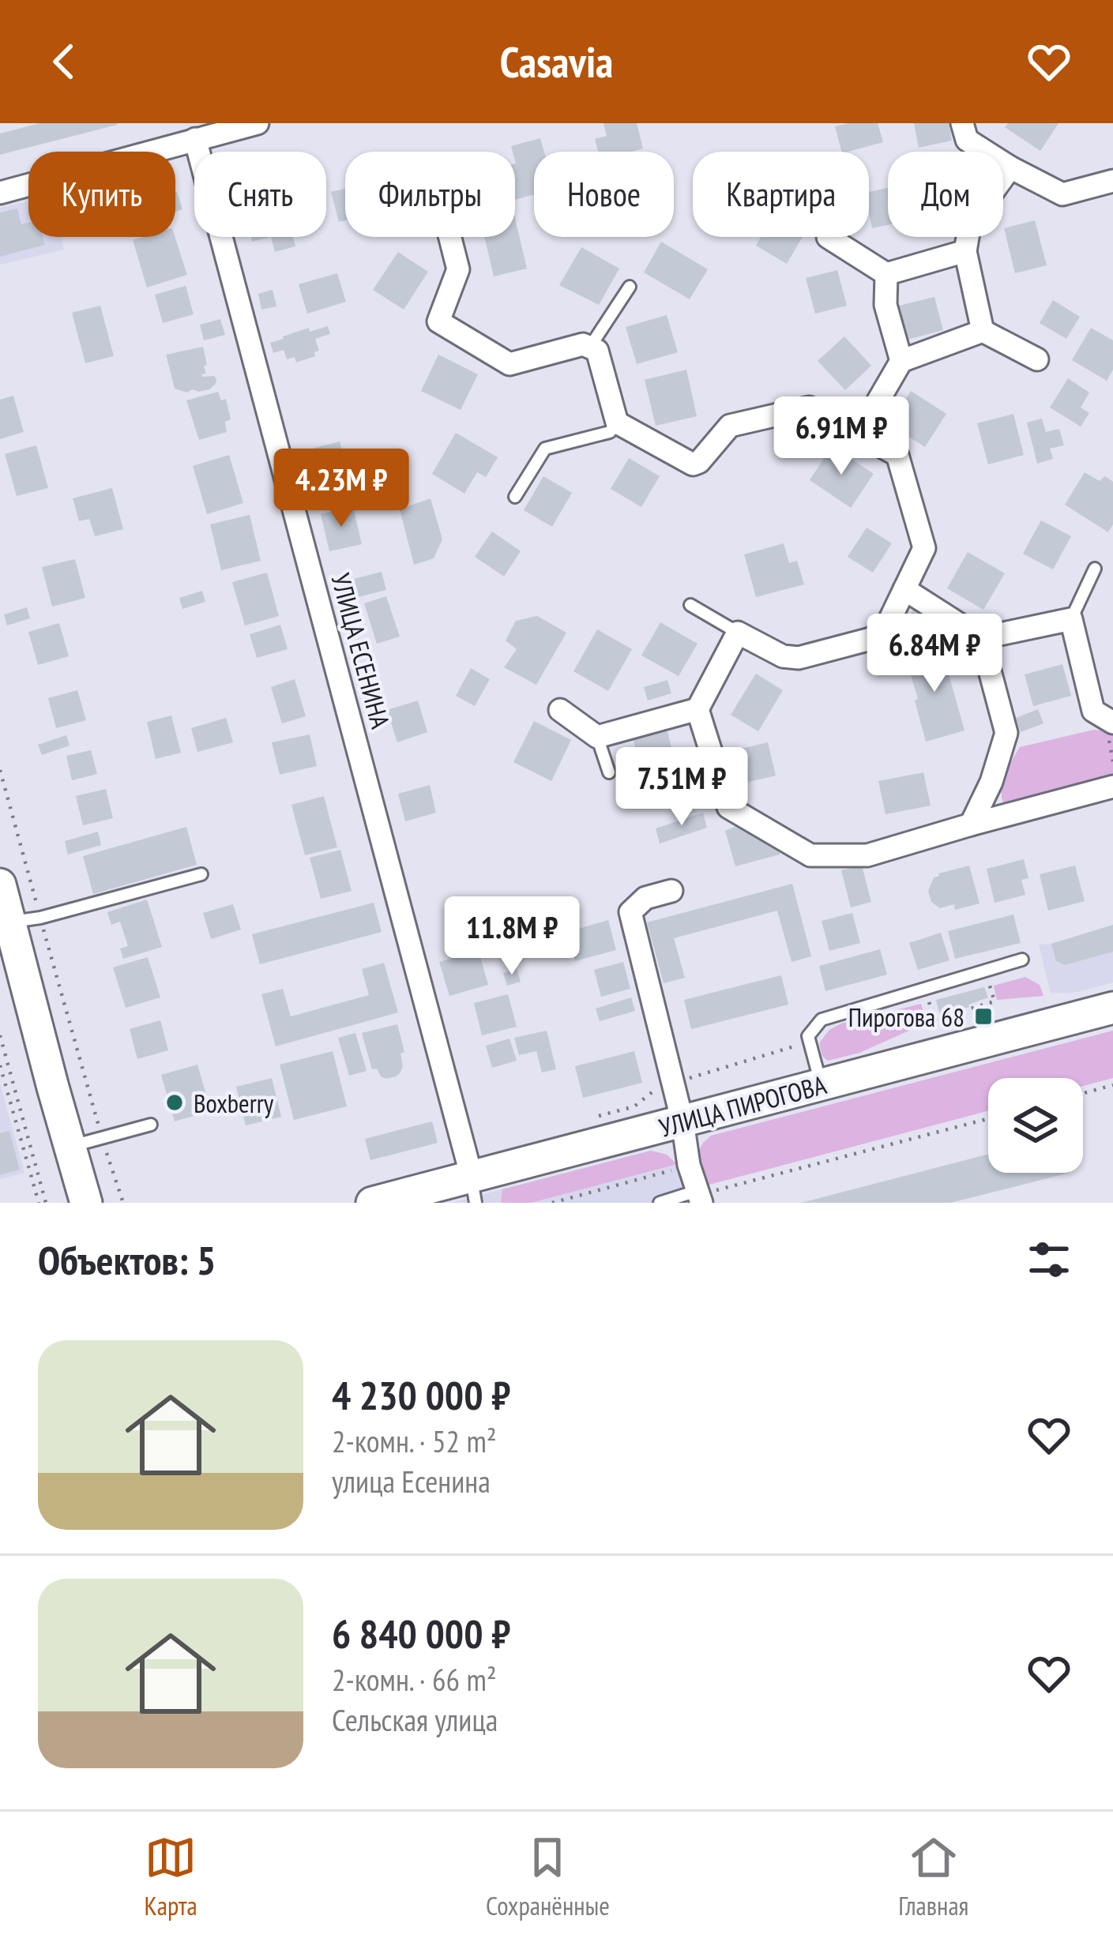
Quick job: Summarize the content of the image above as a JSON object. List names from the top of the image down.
{
  "streets": {
    "main road": ["УЛИЦА ПИРОГОВА"],
    "street": ["УЛИЦА ЕСЕНИНА"]
  },
  "crossings": [
    ["УЛИЦА ЕСЕНИНА", "УЛИЦА ПИРОГОВА"]
  ],
  "places": {
    "transit": ["Пирогова 68"],
    "other": ["Boxberry"]
  },
  "page": {
    "header": "Casavia",
    "chip": [
      "Купить",
      "Снять",
      "Фильтры",
      "Новое",
      "Квартира",
      "Дом"
    ],
    "price": [
      "6.91M ₽",
      "4.23M ₽",
      "6.84M ₽",
      "7.51M ₽",
      "11.8M ₽"
    ],
    "heading": "Объектов: 5",
    "list": [
      {
        "name": "4 230 000 ₽",
        "note": "2-комн. · 52 m² · улица Есенина"
      },
      {
        "name": "6 840 000 ₽",
        "note": "2-комн. · 66 m² · Сельская улица"
      }
    ],
    "tabs": ["Карта", "Сохранённые", "Главная"]
  }
}
